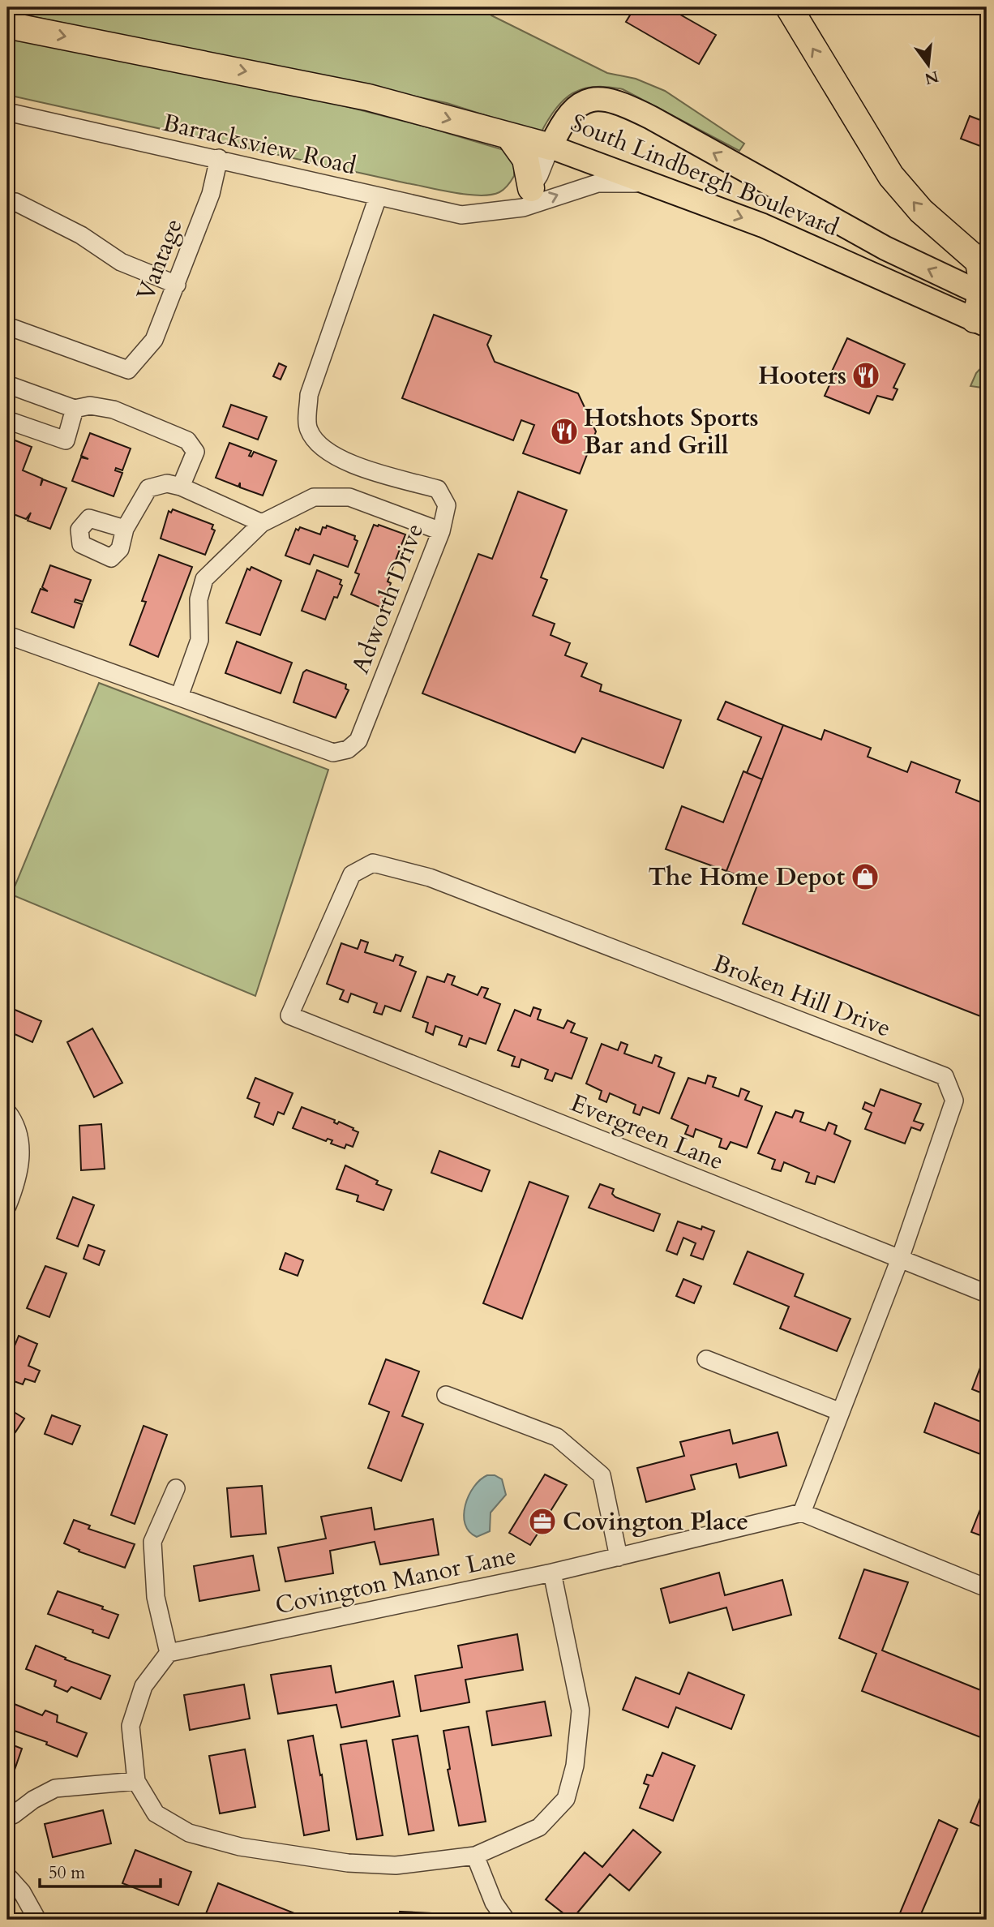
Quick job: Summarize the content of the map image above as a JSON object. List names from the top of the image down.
{
  "streets": {
    "main road": ["South Lindbergh Boulevard"],
    "street": [
      "Barracksview Road",
      "Vantage",
      "Adworth Drive",
      "Broken Hill Drive",
      "Evergreen Lane",
      "Covington Manor Lane"
    ]
  },
  "crossings": [
    ["Barracksview Road", "South Lindbergh Boulevard"],
    ["Barracksview Road", "Vantage"],
    ["Barracksview Road", "Adworth Drive"],
    ["Broken Hill Drive", "Evergreen Lane"],
    ["Broken Hill Drive", "Covington Manor Lane"]
  ],
  "places": {
    "restaurant": ["Hooters", "Hotshots Sports Bar and Grill"],
    "shop": ["The Home Depot"],
    "office": ["Covington Place"]
  },
  "scale_bar": "50 m",
  "north": "bottom"
}
